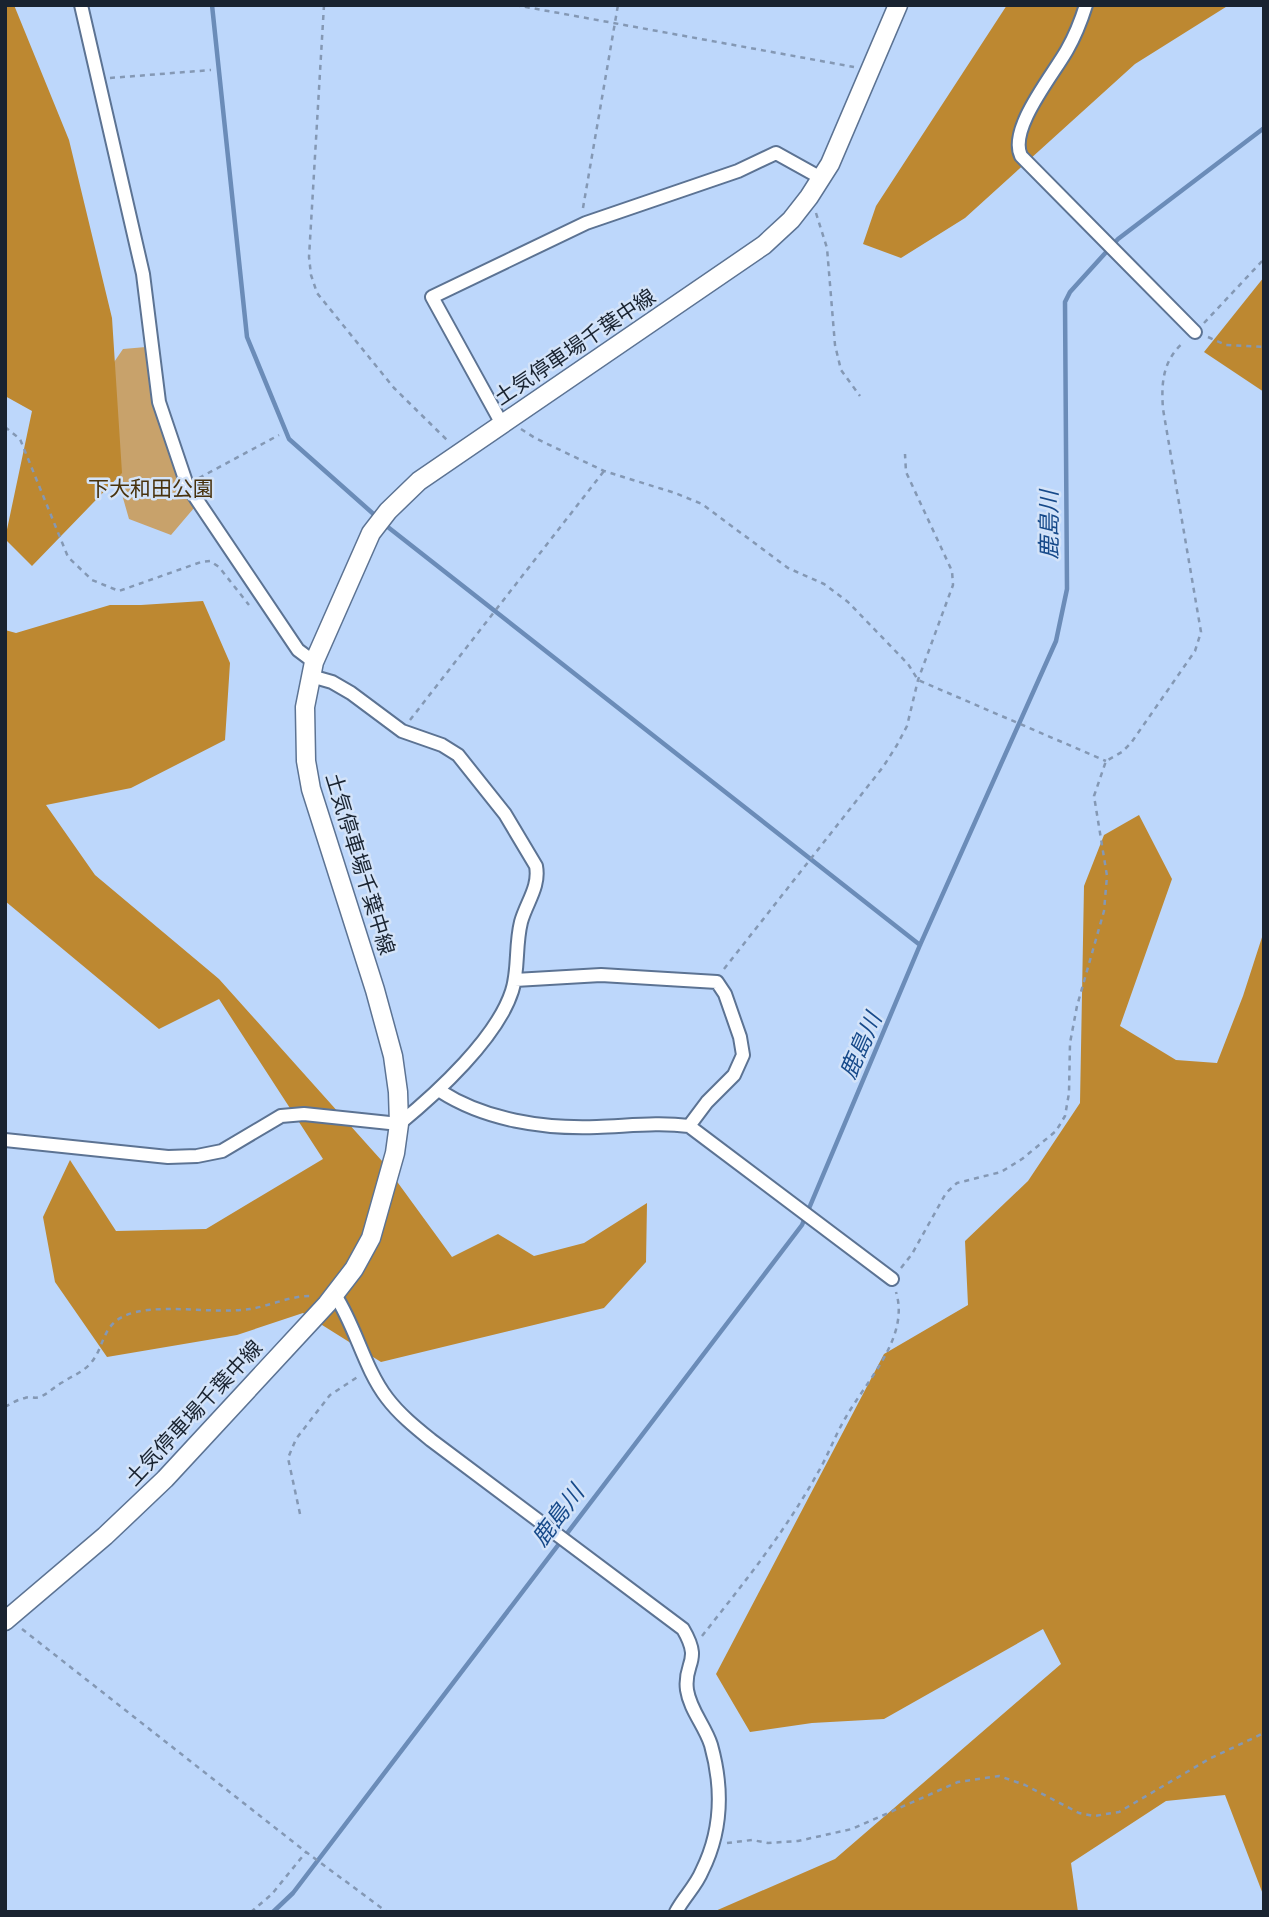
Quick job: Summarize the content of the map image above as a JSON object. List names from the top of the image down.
{
  "streets": {
    "main road": ["土気停車場千葉中線"]
  },
  "water": ["鹿島川"],
  "parks": ["下大和田公園"]
}
